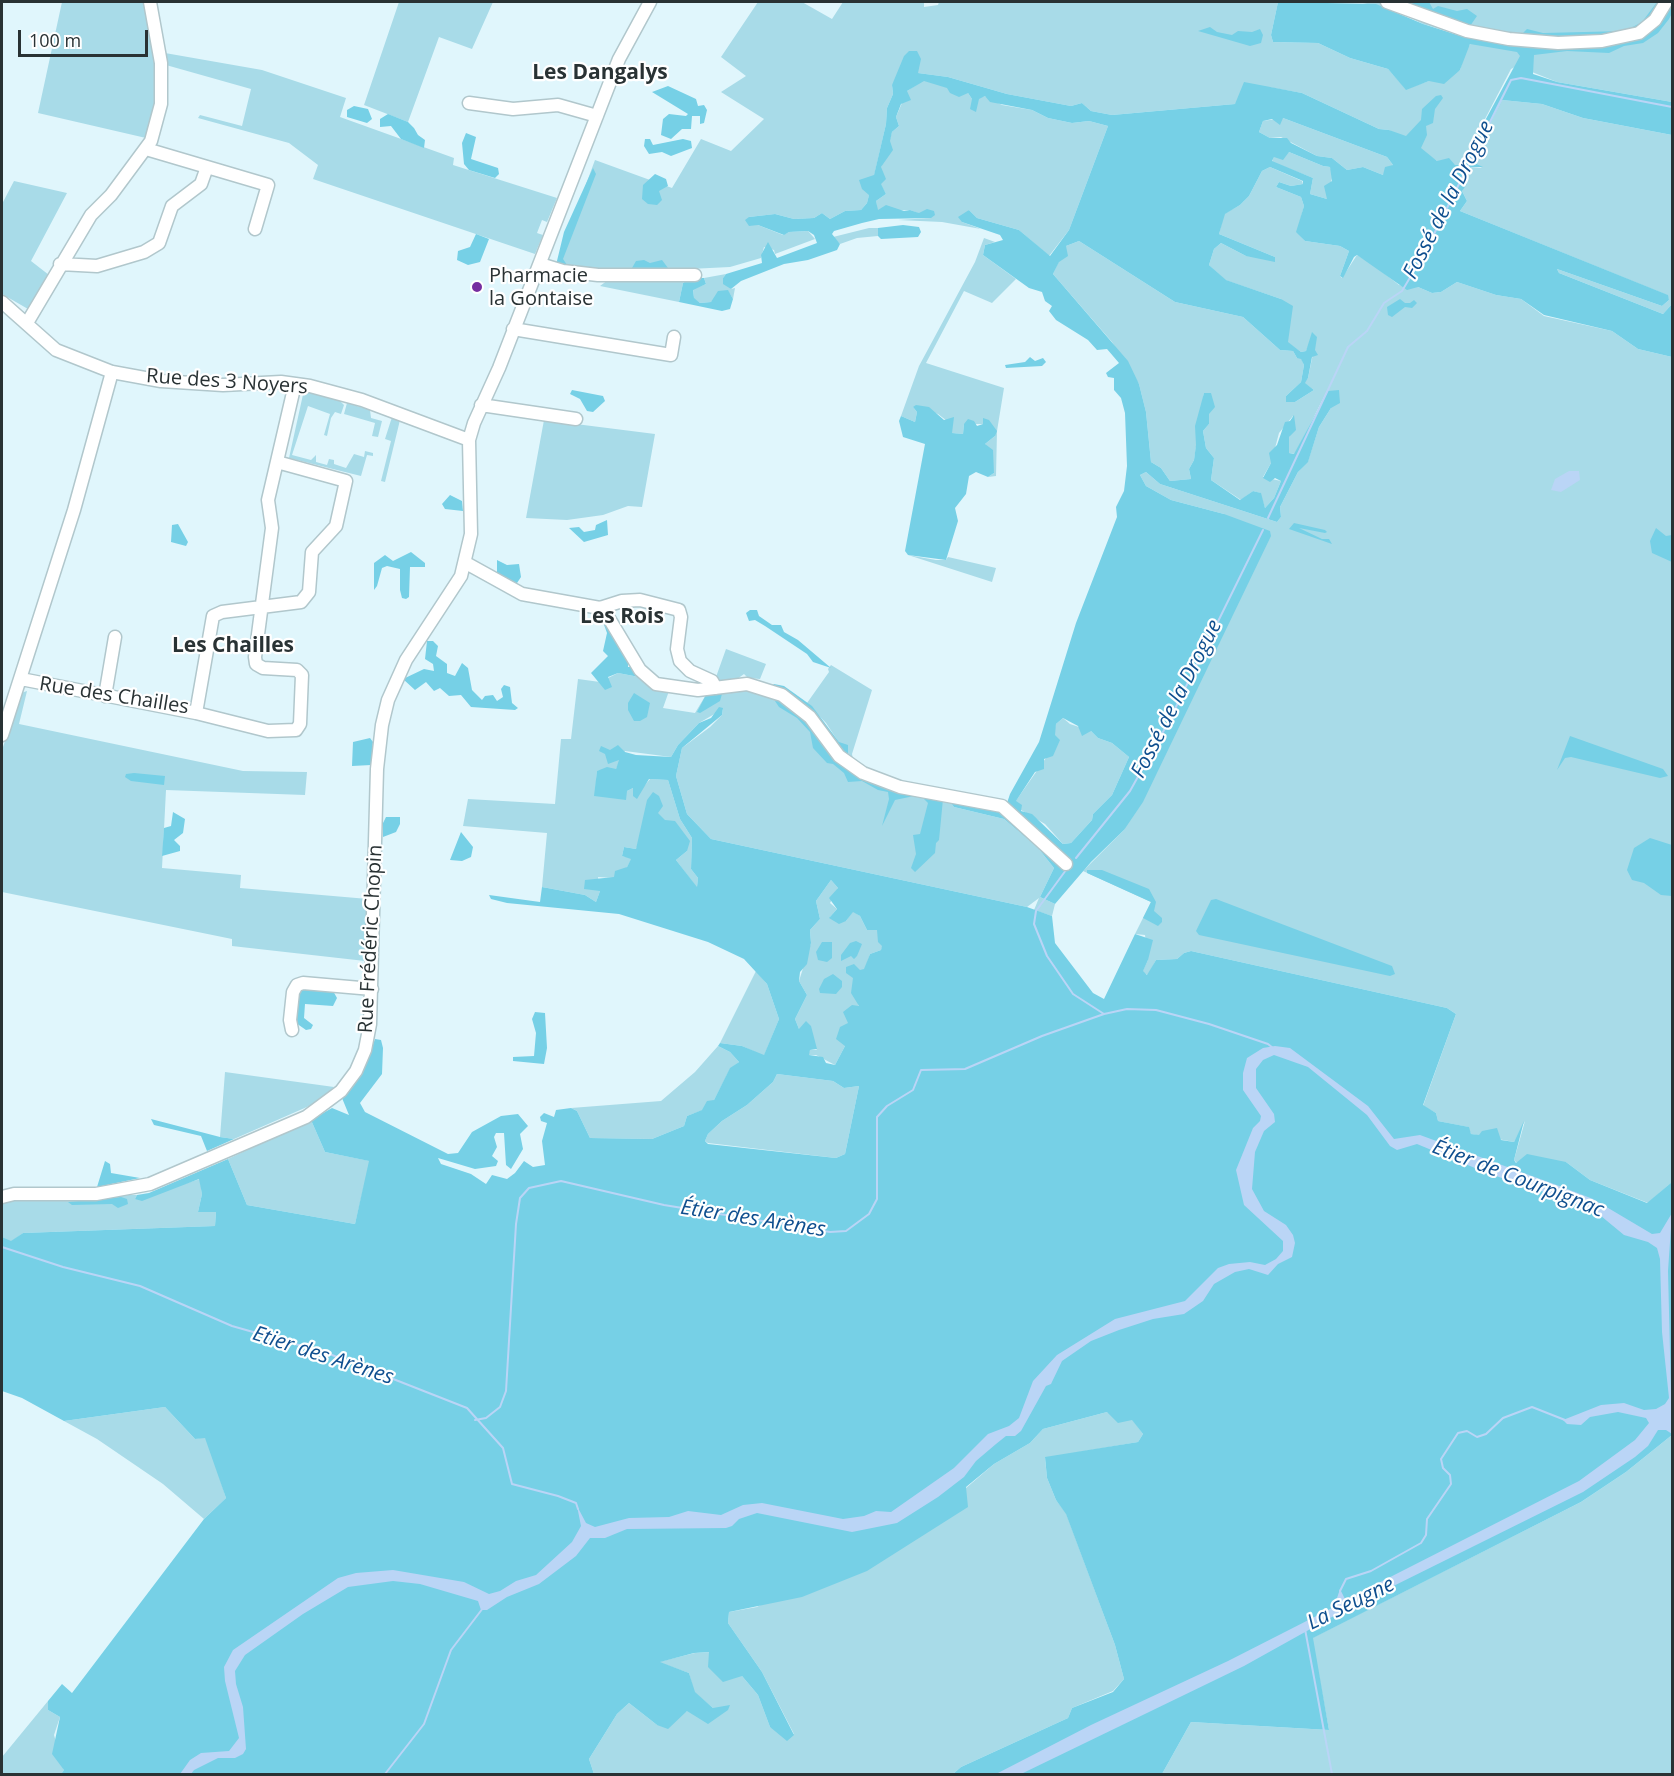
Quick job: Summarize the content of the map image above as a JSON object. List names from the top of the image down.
{
  "streets": {
    "street": ["Rue des 3 Noyers", "Rue des Chailles", "Rue Frédéric Chopin"]
  },
  "crossings": [
    ["Rue des 3 Noyers", "Rue Frédéric Chopin"]
  ],
  "districts": ["Les Dangalys", "Les Rois", "Les Chailles"],
  "water": [
    "Fossé de la Drogue",
    "Étier de Courpignac",
    "Étier des Arènes",
    "Etier des Arènes",
    "La Seugne"
  ],
  "places": ["Pharmacie la Gontaise"],
  "scale_bar": "100 m"
}
